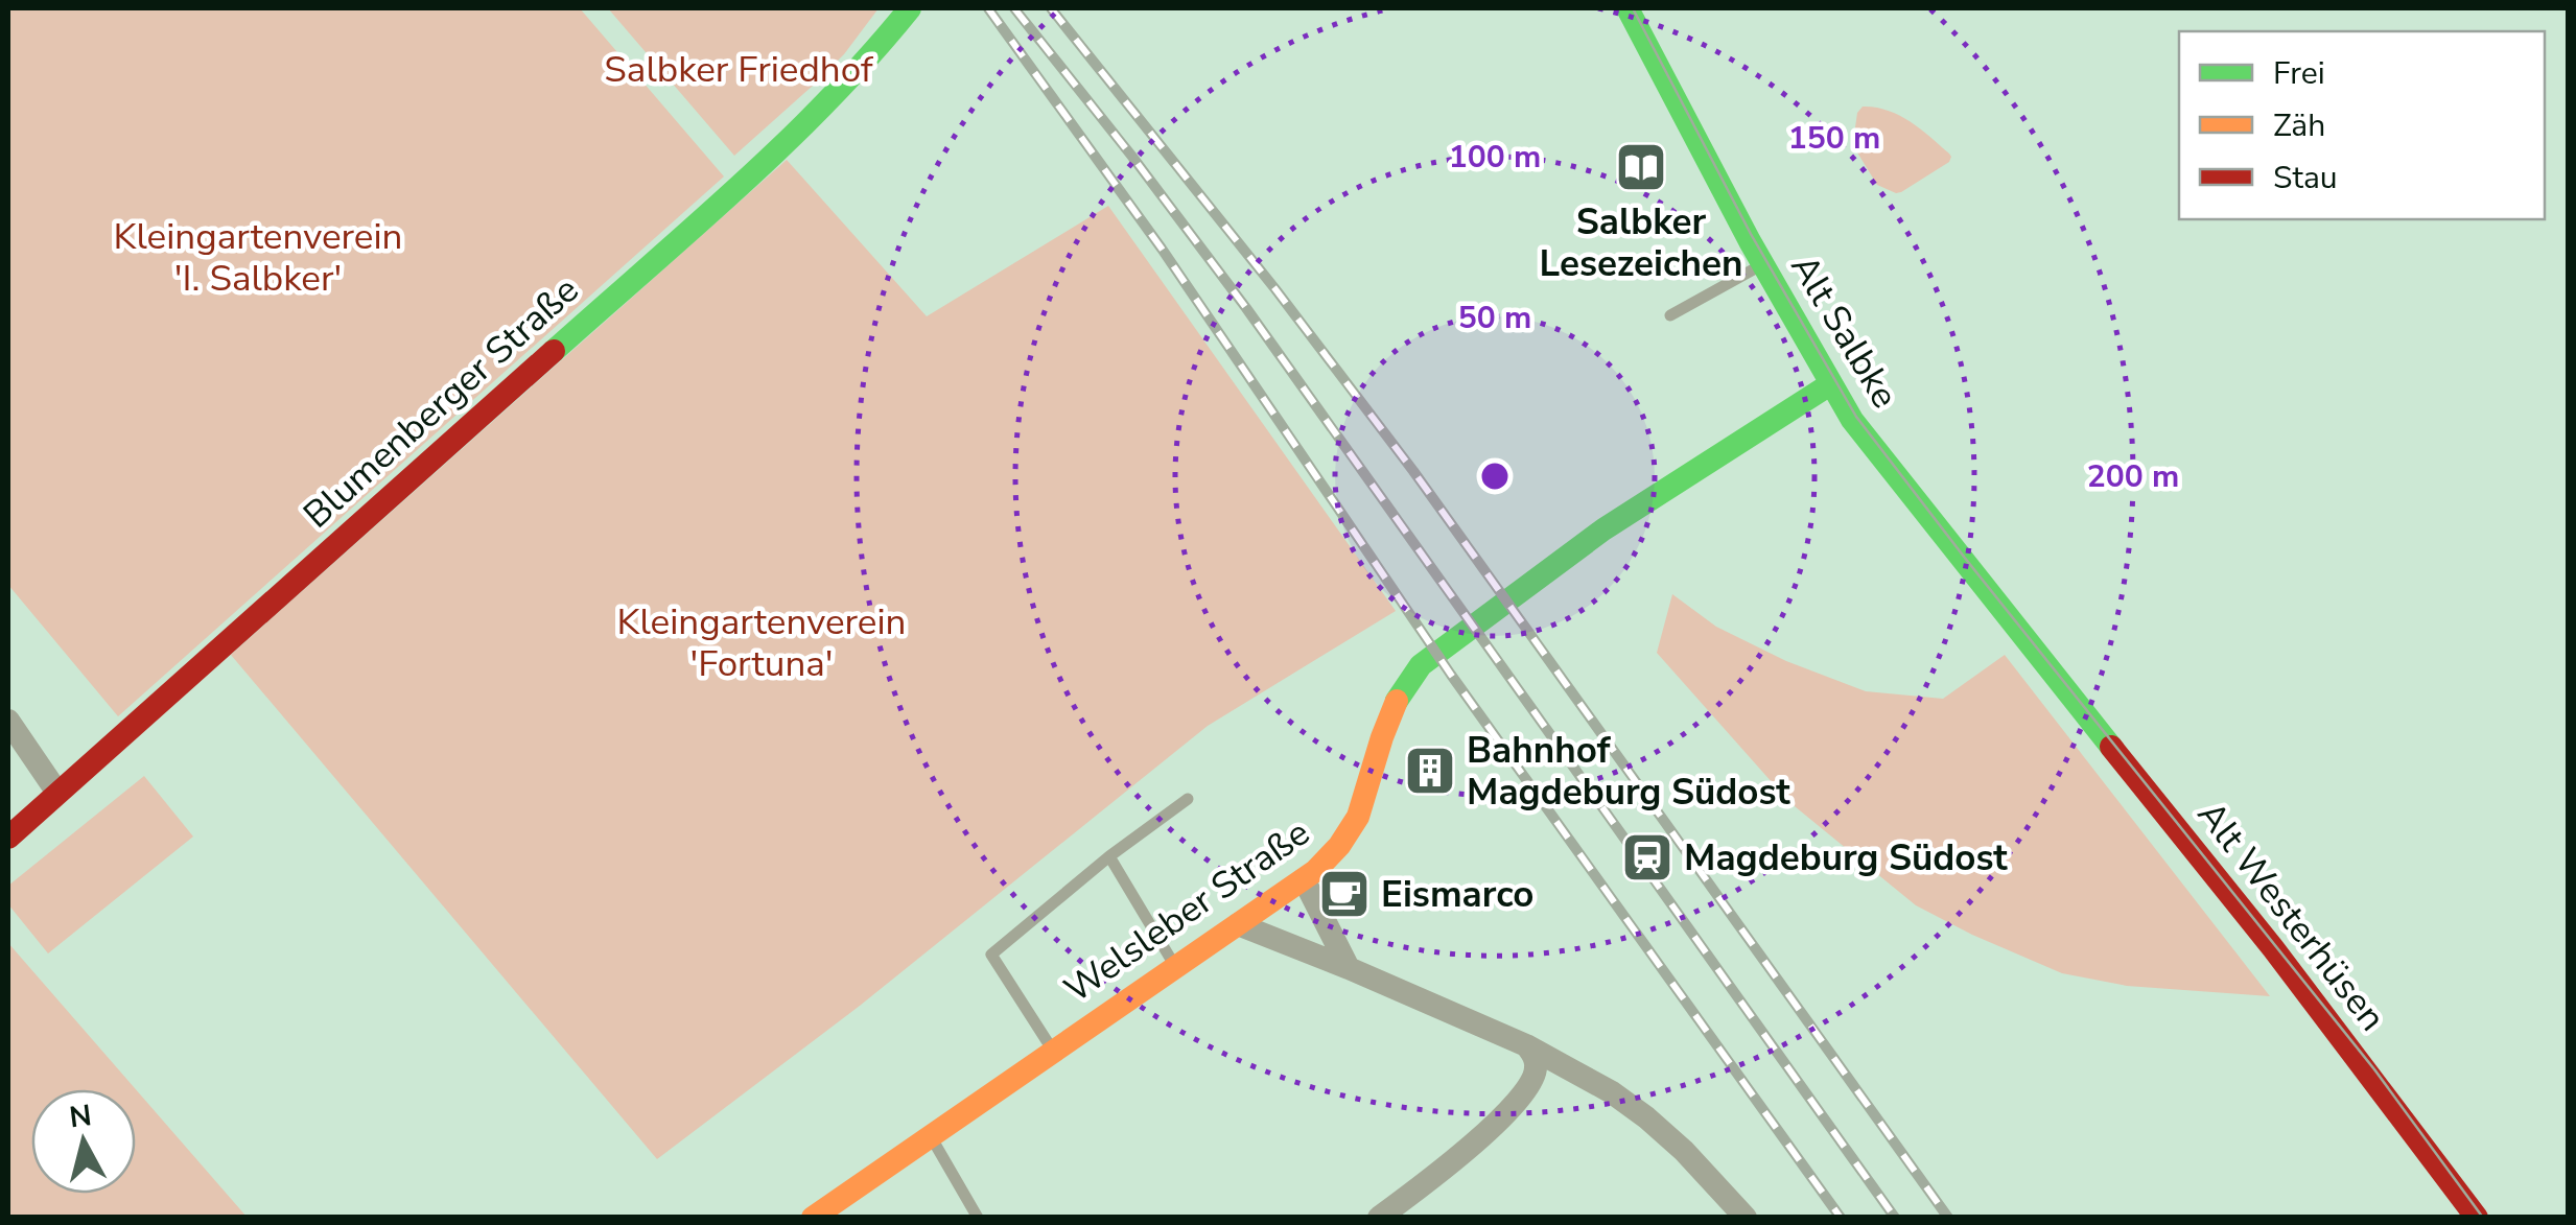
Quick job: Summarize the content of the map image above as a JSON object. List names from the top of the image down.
{
  "streets": {
    "street": [
      "Alt Salbke",
      "Blumenberger Straße",
      "Welsleber Straße",
      "Alt Westerhüsen"
    ]
  },
  "crossings": [
    ["Alt Salbke", "Welsleber Straße"],
    ["Alt Salbke", "Alt Westerhüsen"]
  ],
  "parks": ["Salbker Friedhof", "Kleingartenverein 'I. Salbker'", "Kleingartenverein 'Fortuna'"],
  "places": {
    "library": ["Salbker Lesezeichen"],
    "building": ["Bahnhof Magdeburg Südost"],
    "station": ["Magdeburg Südost"],
    "cafe": ["Eismarco"]
  },
  "legend": ["Frei", "Zäh", "Stau"],
  "north": "top",
  "rings": [
    "150 m",
    "100 m",
    "50 m",
    "200 m"
  ]
}
